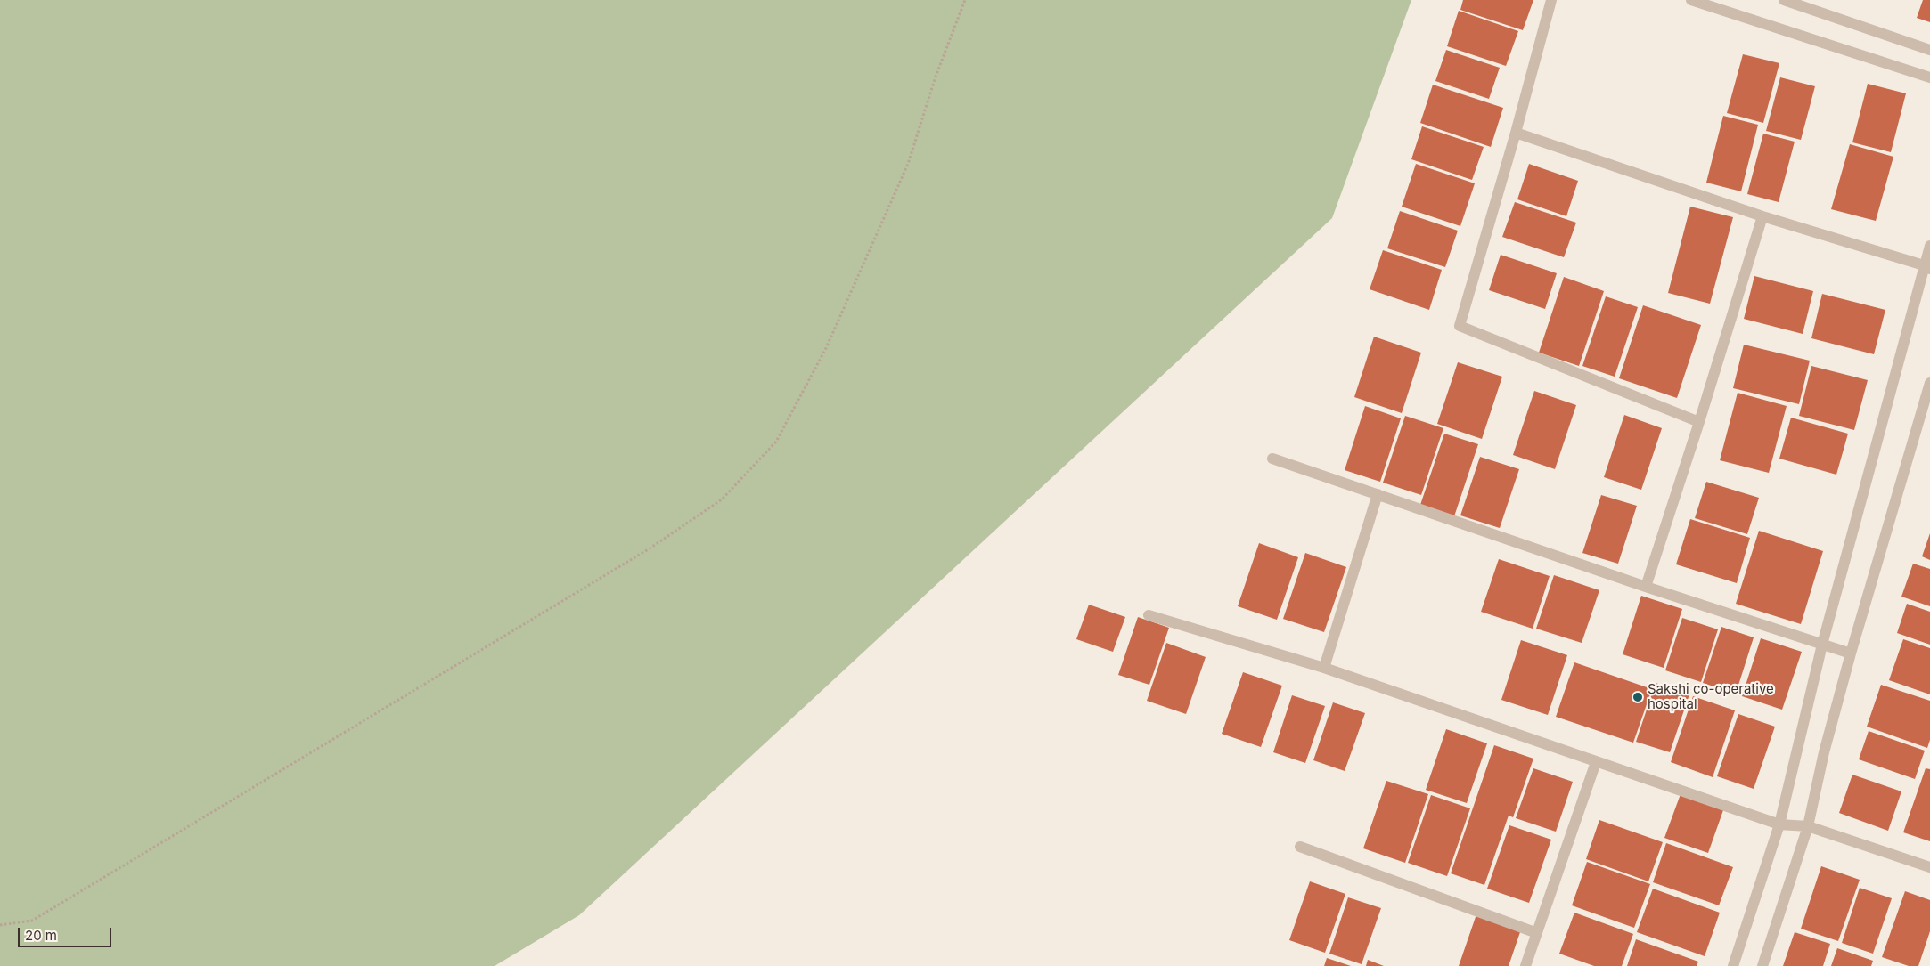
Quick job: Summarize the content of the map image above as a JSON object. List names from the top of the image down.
{
  "places": ["Sakshi co-operative hospital"],
  "scale_bar": "20 m"
}
